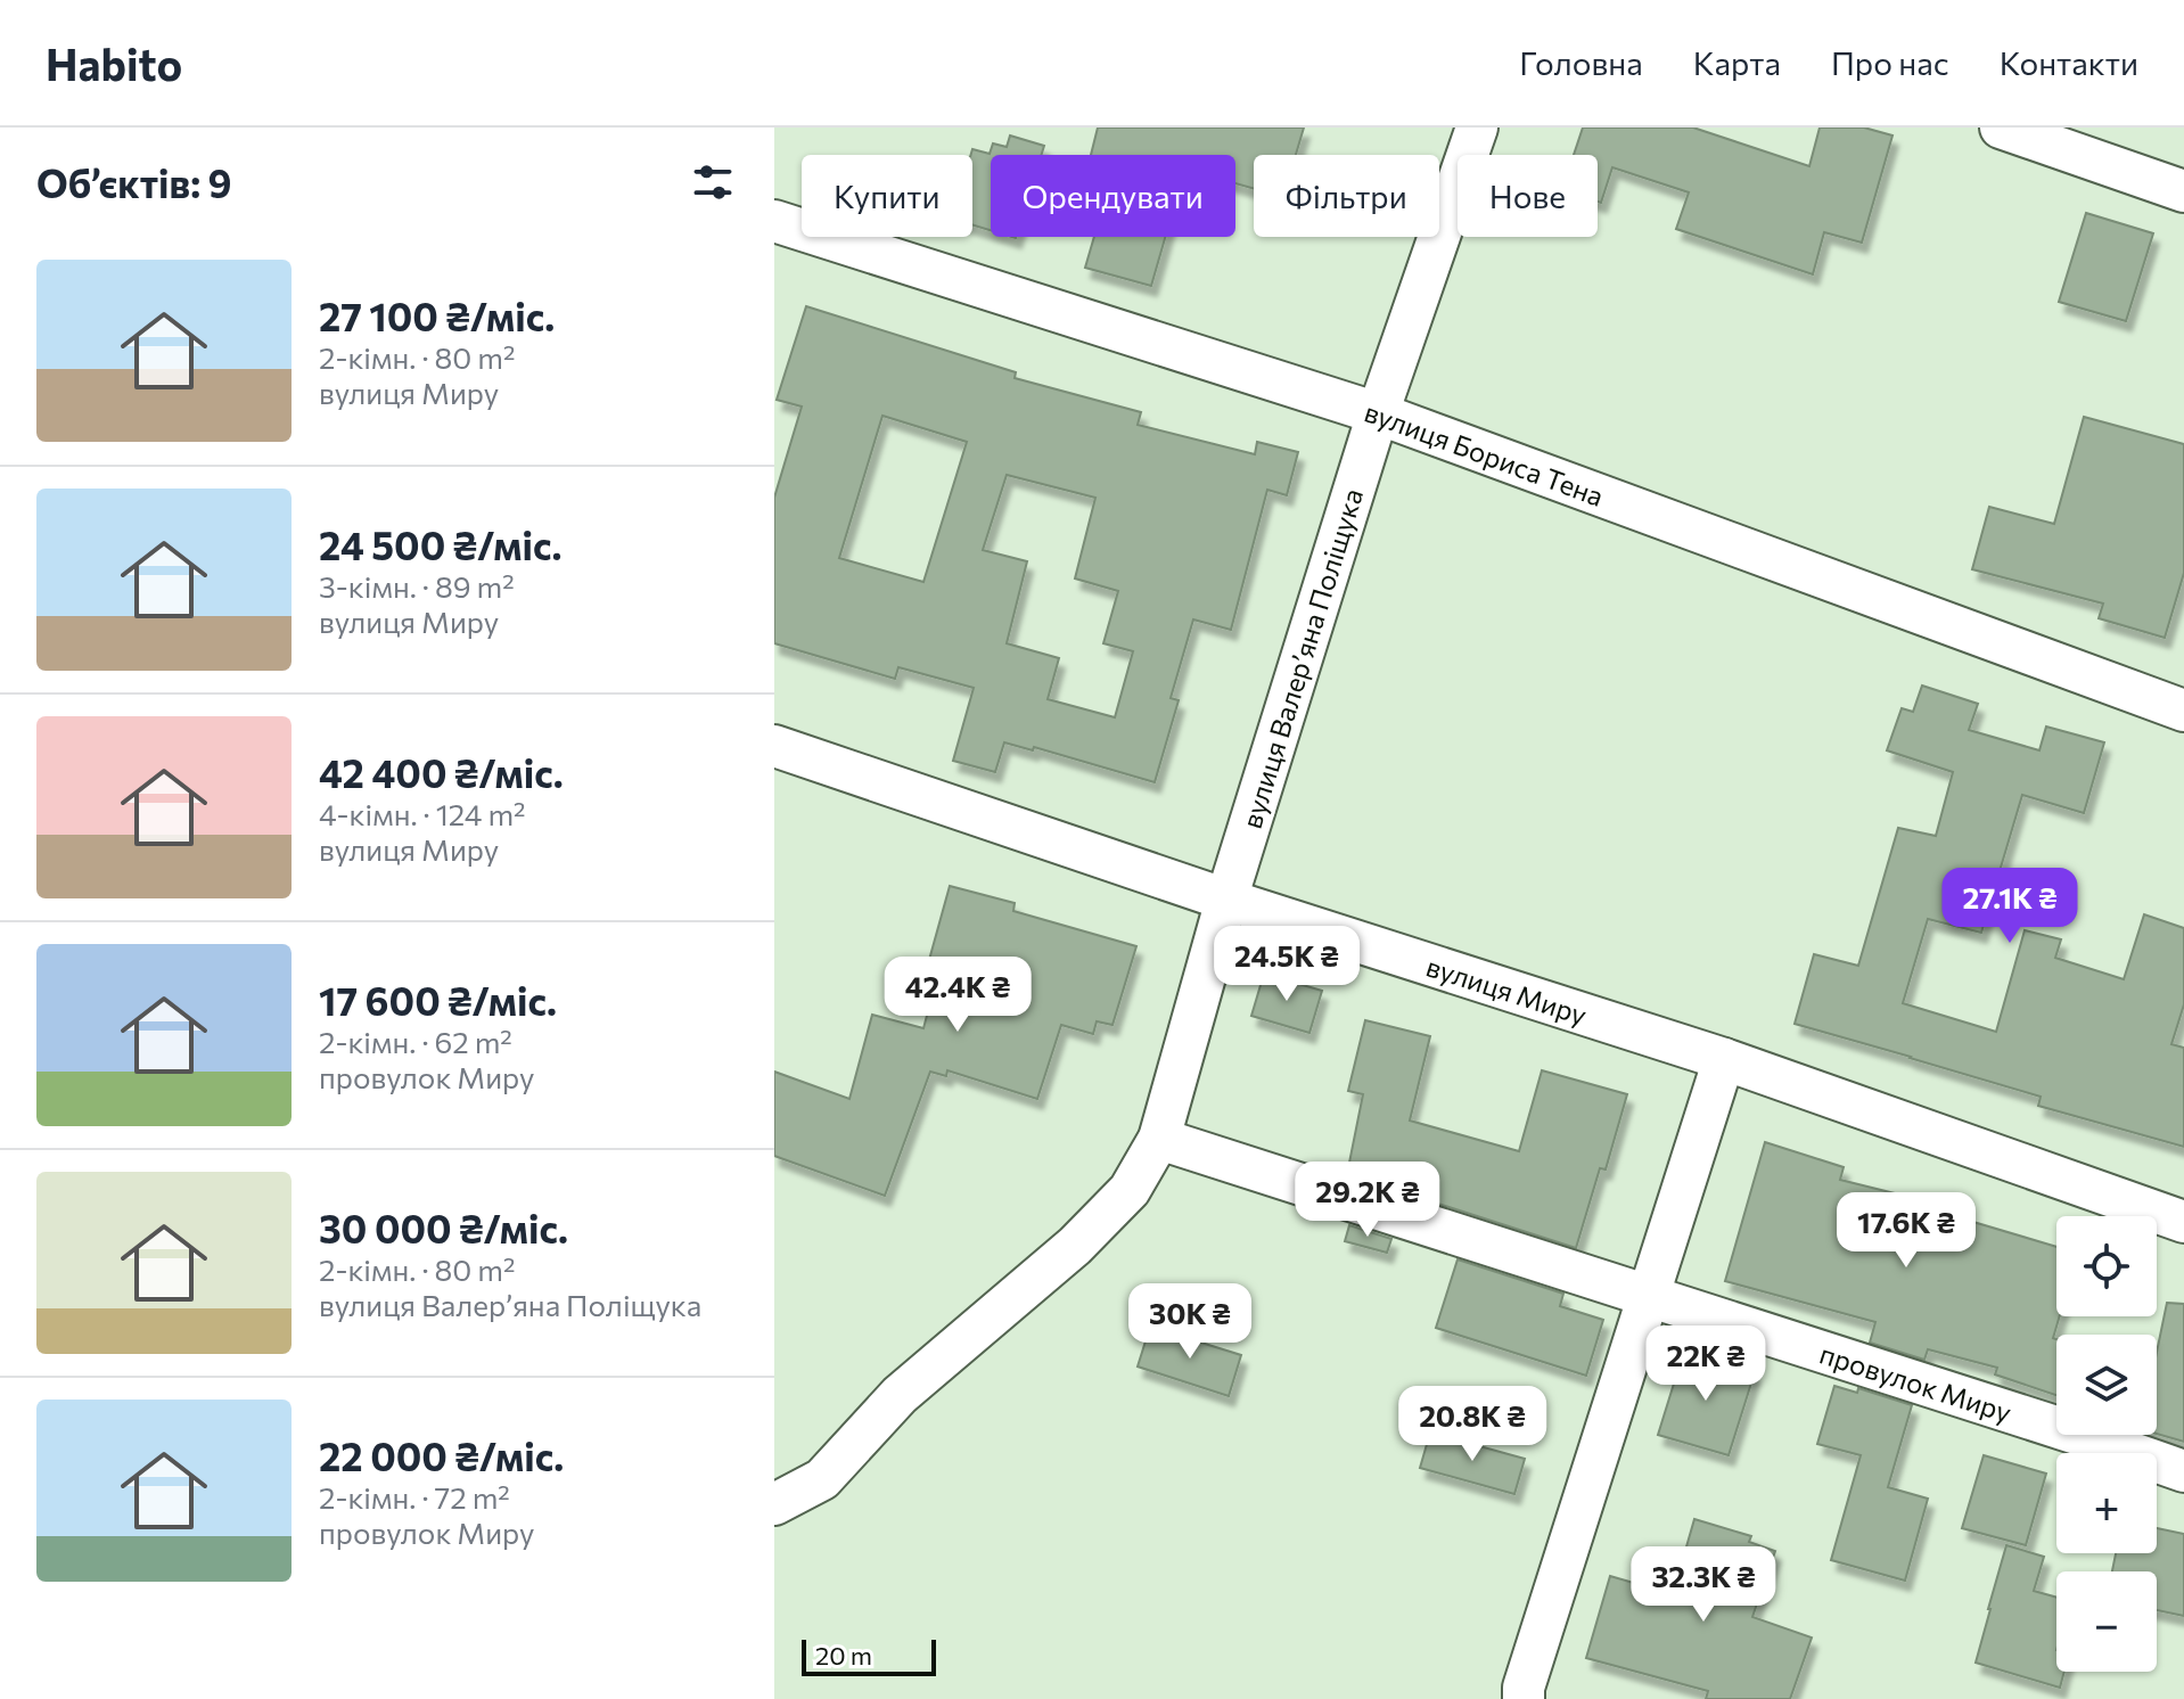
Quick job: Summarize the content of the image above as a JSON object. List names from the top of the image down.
{
  "streets": {
    "street": [
      "вулиця Бориса Тена",
      "вулиця Валерʼяна Поліщука",
      "вулиця Миру",
      "провулок Миру"
    ]
  },
  "crossings": [
    ["вулиця Бориса Тена", "вулиця Валерʼяна Поліщука"],
    ["вулиця Валерʼяна Поліщука", "вулиця Миру"],
    ["вулиця Валерʼяна Поліщука", "провулок Миру"]
  ],
  "scale_bar": "20 m",
  "page": {
    "header": "Habito",
    "nav": [
      "Головна",
      "Карта",
      "Про нас",
      "Контакти"
    ],
    "heading": "Об’єктів: 9",
    "chip": [
      "Купити",
      "Орендувати",
      "Фільтри",
      "Нове"
    ],
    "list": [
      {
        "name": "27 100 ₴/міс.",
        "note": "2-кімн. · 80 m² · вулиця Миру"
      },
      {
        "name": "24 500 ₴/міс.",
        "note": "3-кімн. · 89 m² · вулиця Миру"
      },
      {
        "name": "42 400 ₴/міс.",
        "note": "4-кімн. · 124 m² · вулиця Миру"
      },
      {
        "name": "17 600 ₴/міс.",
        "note": "2-кімн. · 62 m² · провулок Миру"
      },
      {
        "name": "30 000 ₴/міс.",
        "note": "2-кімн. · 80 m² · вулиця Валерʼяна Поліщука"
      },
      {
        "name": "22 000 ₴/міс.",
        "note": "2-кімн. · 72 m² · провулок Миру"
      }
    ],
    "price": [
      "27.1K ₴",
      "24.5K ₴",
      "42.4K ₴",
      "29.2K ₴",
      "17.6K ₴",
      "30K ₴",
      "22K ₴",
      "20.8K ₴",
      "32.3K ₴"
    ],
    "map_buttons": ["+", "−"],
    "scale": "20 m"
  }
}
